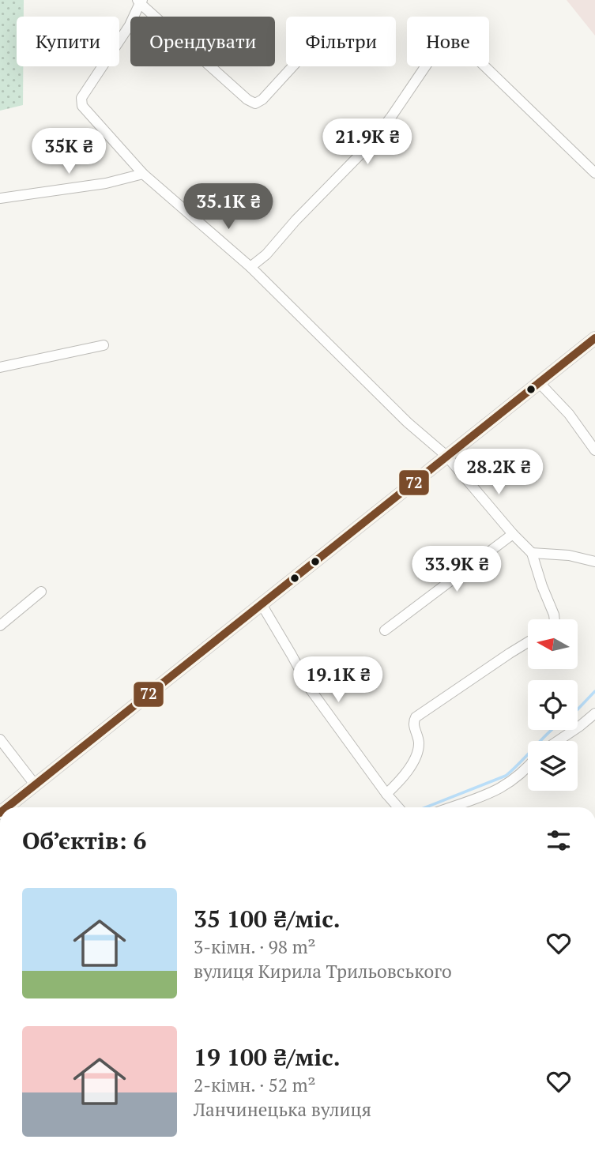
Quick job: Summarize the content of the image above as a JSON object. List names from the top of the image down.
{
  "lines": ["transit line 72"],
  "north": "left",
  "page": {
    "chip": [
      "Купити",
      "Орендувати",
      "Фільтри",
      "Нове"
    ],
    "price": [
      "21.9K ₴",
      "35K ₴",
      "35.1K ₴",
      "28.2K ₴",
      "33.9K ₴",
      "19.1K ₴"
    ],
    "heading": "Об’єктів: 6",
    "list": [
      {
        "name": "35 100 ₴/міс.",
        "note": "3-кімн. · 98 m² · вулиця Кирила Трильовського"
      },
      {
        "name": "19 100 ₴/міс.",
        "note": "2-кімн. · 52 m² · Ланчинецька вулиця"
      }
    ]
  }
}
